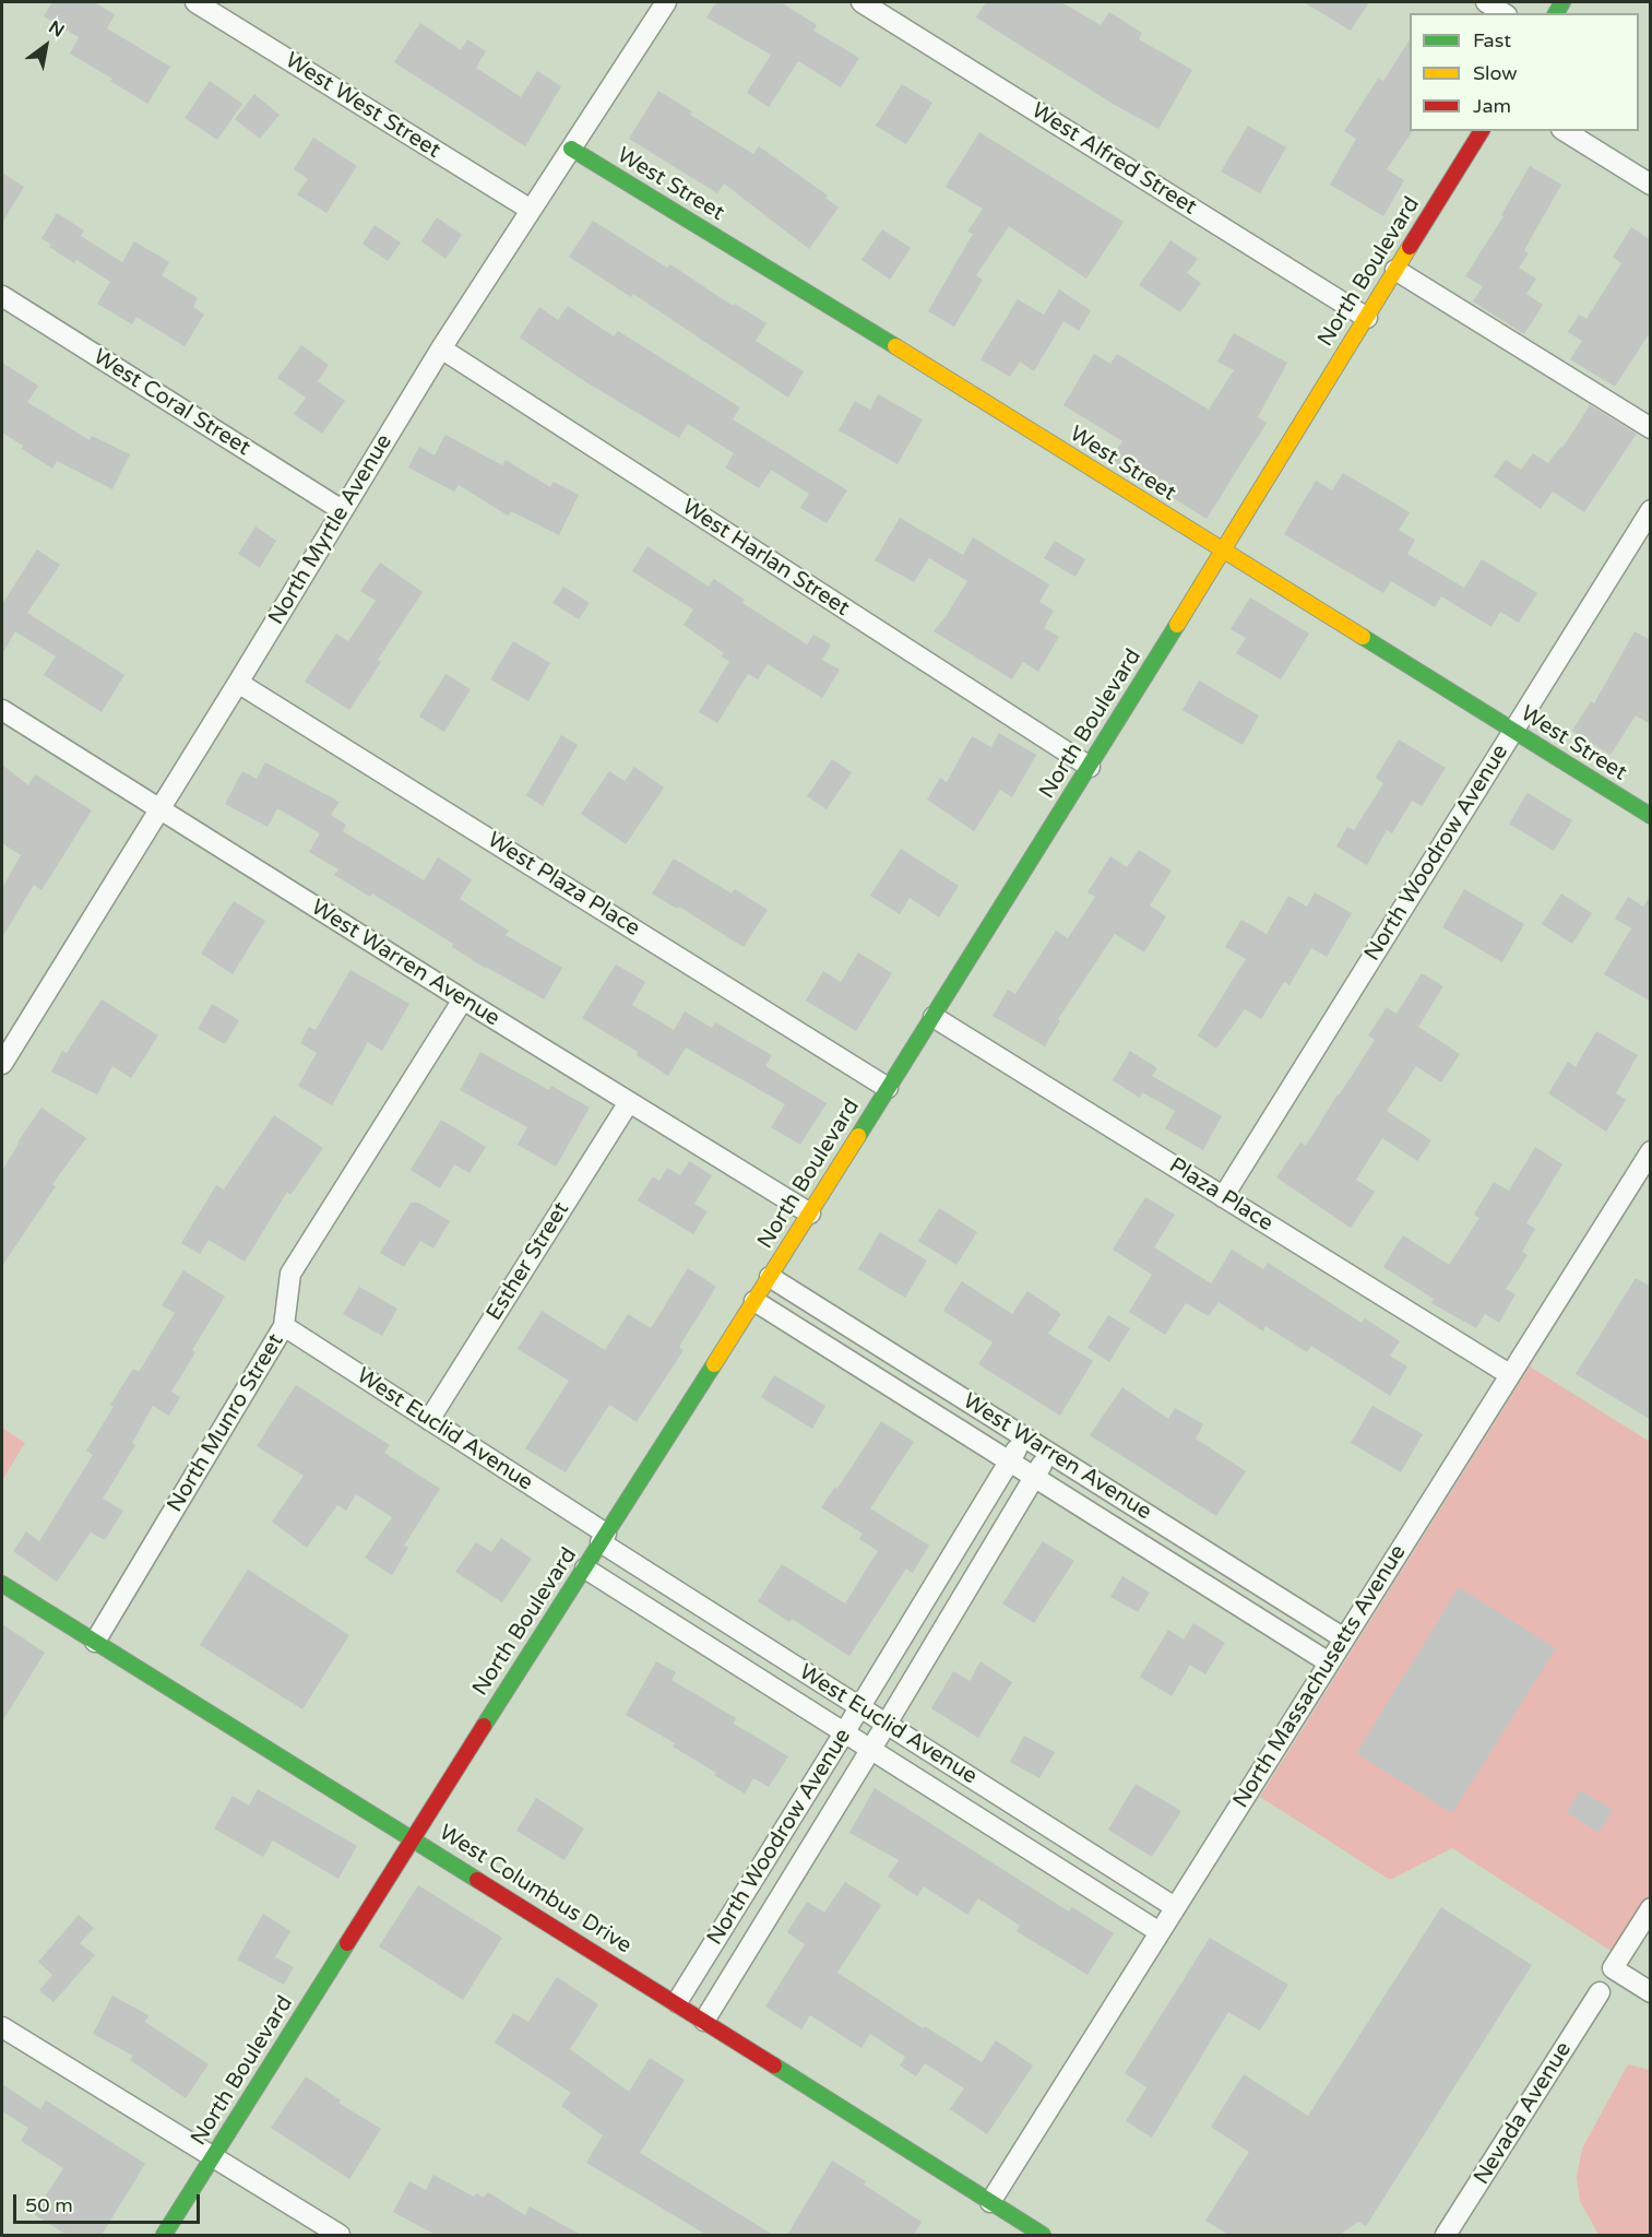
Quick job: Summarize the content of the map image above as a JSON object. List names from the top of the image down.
{
  "streets": {
    "street": [
      "West West Street",
      "West Alfred Street",
      "West Street",
      "North Boulevard",
      "West Coral Street",
      "North Myrtle Avenue",
      "West Harlan Street",
      "North Woodrow Avenue",
      "West Plaza Place",
      "West Warren Avenue",
      "Plaza Place",
      "Esther Street",
      "North Munro Street",
      "West Euclid Avenue",
      "North Massachusetts Avenue",
      "West Columbus Drive",
      "Nevada Avenue"
    ]
  },
  "crossings": [
    ["West West Street", "North Myrtle Avenue"],
    ["West Alfred Street", "North Boulevard"],
    ["West Street", "North Boulevard"],
    ["West Street", "North Myrtle Avenue"],
    ["West Street", "North Woodrow Avenue"],
    ["North Boulevard", "West Harlan Street"],
    ["North Boulevard", "West Plaza Place"],
    ["North Boulevard", "West Warren Avenue"],
    ["North Boulevard", "Plaza Place"],
    ["North Boulevard", "West Euclid Avenue"],
    ["North Boulevard", "West Columbus Drive"],
    ["West Coral Street", "North Myrtle Avenue"],
    ["North Myrtle Avenue", "West Harlan Street"],
    ["North Myrtle Avenue", "West Plaza Place"],
    ["North Myrtle Avenue", "West Warren Avenue"],
    ["North Woodrow Avenue", "West Warren Avenue"],
    ["North Woodrow Avenue", "Plaza Place"],
    ["North Woodrow Avenue", "West Euclid Avenue"],
    ["North Woodrow Avenue", "West Columbus Drive"],
    ["West Warren Avenue", "Esther Street"],
    ["West Warren Avenue", "North Munro Street"],
    ["West Warren Avenue", "North Massachusetts Avenue"],
    ["Plaza Place", "North Massachusetts Avenue"],
    ["Esther Street", "West Euclid Avenue"],
    ["North Munro Street", "West Euclid Avenue"],
    ["North Munro Street", "West Columbus Drive"],
    ["West Euclid Avenue", "North Massachusetts Avenue"],
    ["North Massachusetts Avenue", "West Columbus Drive"]
  ],
  "legend": ["Fast", "Slow", "Jam"],
  "scale_bar": "50 m",
  "north": "top right"
}
